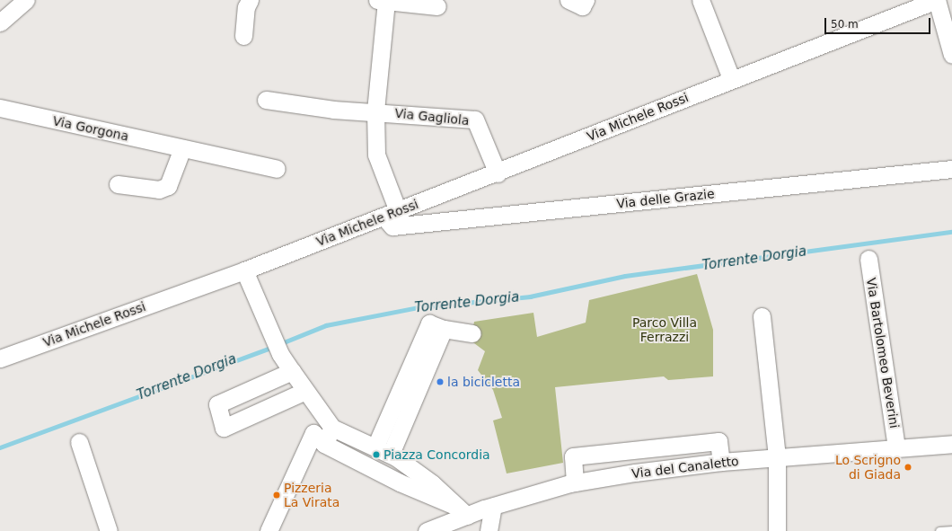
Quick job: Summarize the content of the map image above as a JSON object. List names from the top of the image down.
{
  "streets": {
    "street": [
      "Via Gagliola",
      "Via Michele Rossi",
      "Via Gorgona",
      "Via delle Grazie",
      "Via Bartolomeo Beverini",
      "Via del Canaletto"
    ]
  },
  "crossings": [
    ["Via Gagliola", "Via Michele Rossi"],
    ["Via Gagliola", "Via delle Grazie"],
    ["Via Michele Rossi", "Via delle Grazie"],
    ["Via Bartolomeo Beverini", "Via del Canaletto"]
  ],
  "water": ["Torrente Dorgia"],
  "parks": ["Parco Villa Ferrazzi"],
  "places": [
    "la bicicletta",
    "Piazza Concordia",
    "Lo Scrigno di Giada",
    "Pizzeria La Virata"
  ],
  "scale_bar": "50 m"
}
